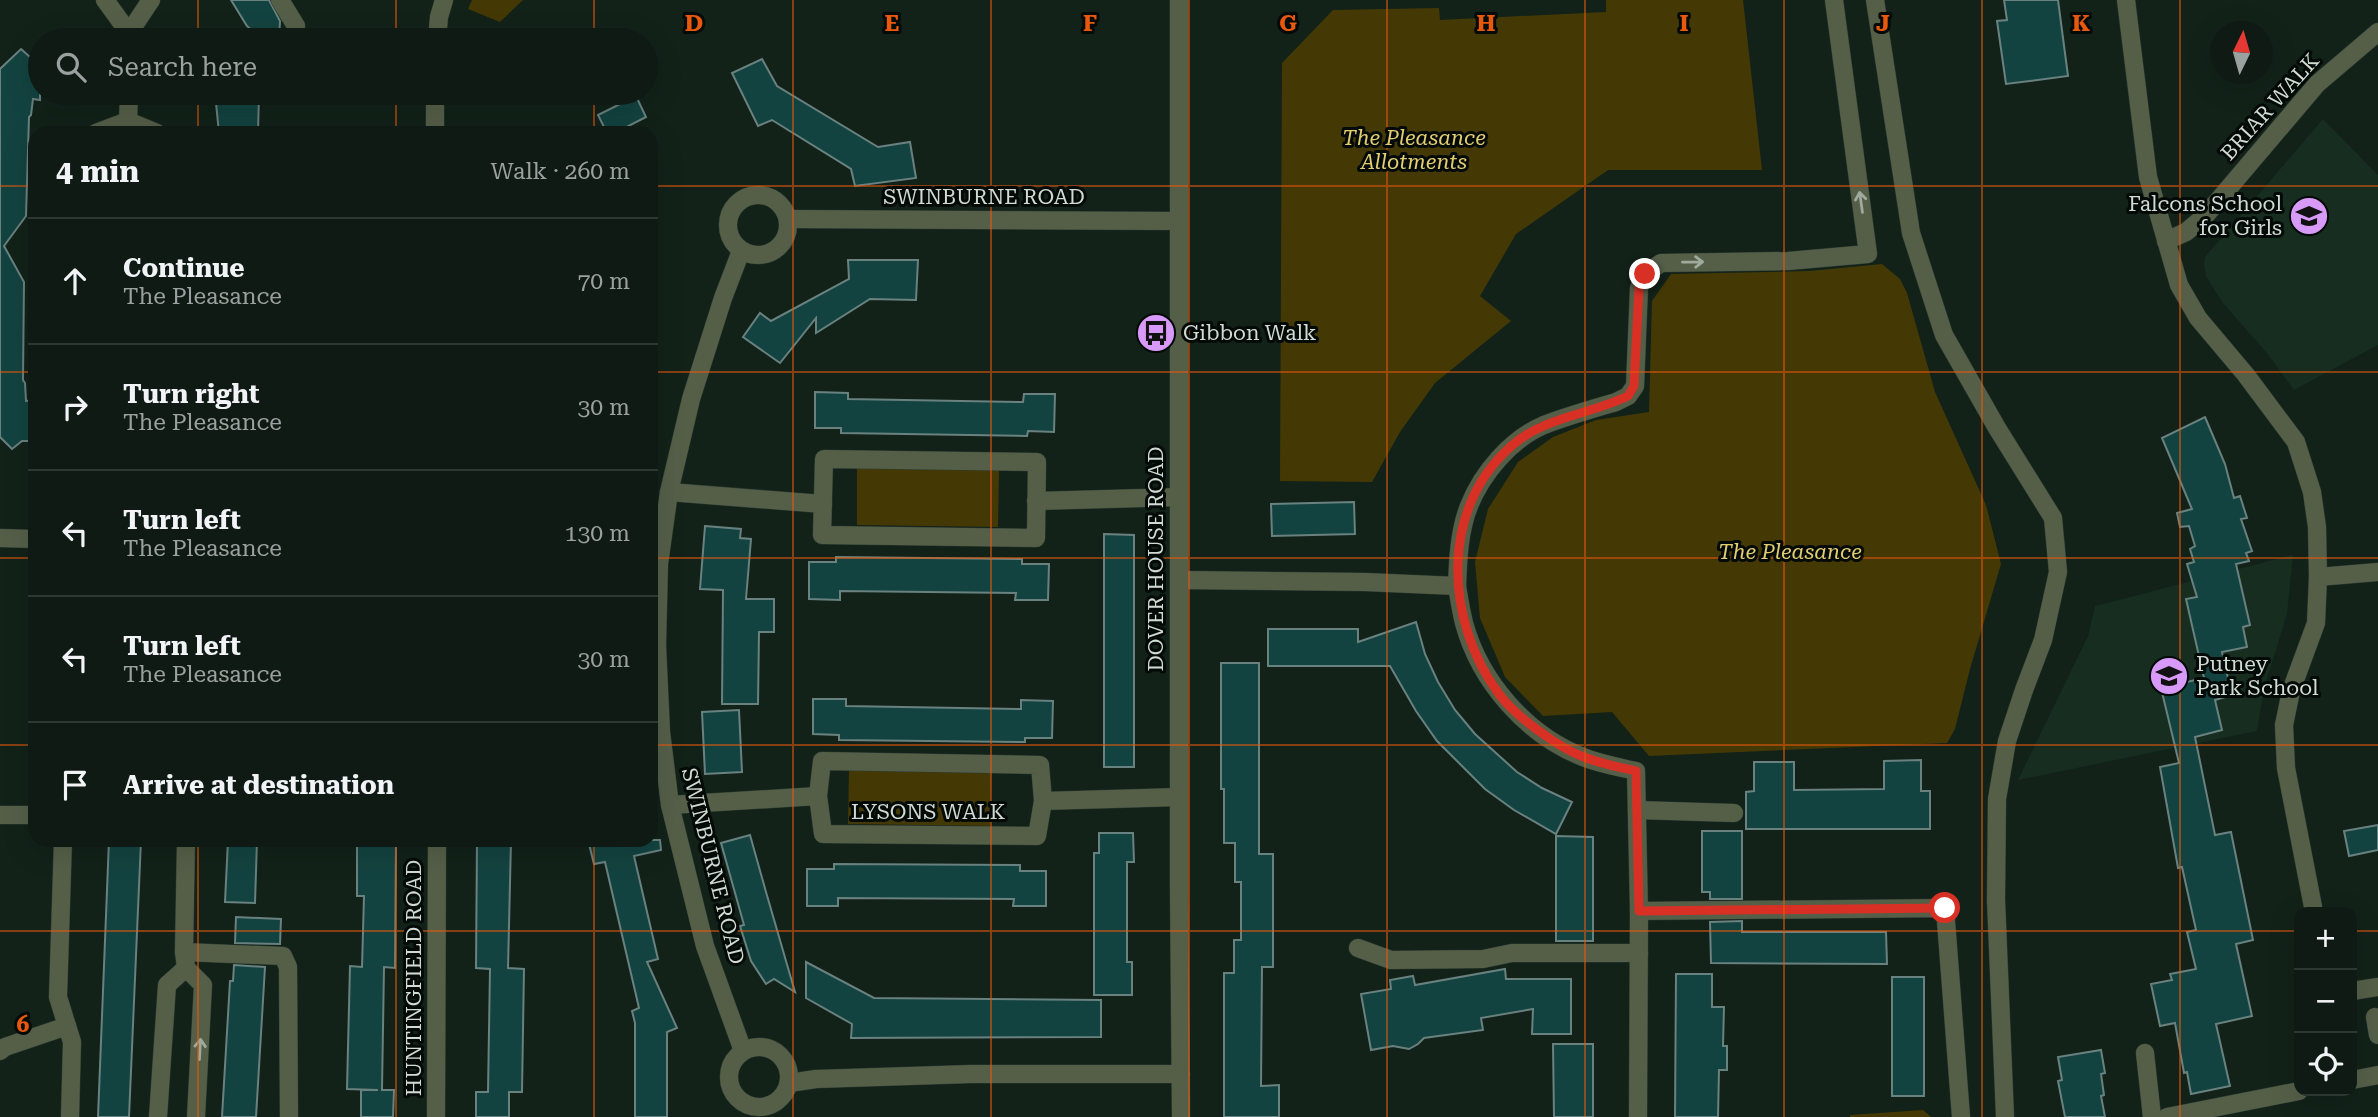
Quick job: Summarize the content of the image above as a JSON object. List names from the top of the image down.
{
  "streets": {
    "street": [
      "BRIAR WALK",
      "SWINBURNE ROAD",
      "DOVER HOUSE ROAD",
      "LYSONS WALK",
      "HUNTINGFIELD ROAD"
    ]
  },
  "crossings": [
    ["SWINBURNE ROAD", "DOVER HOUSE ROAD"]
  ],
  "parks": ["The Pleasance Allotments", "The Pleasance"],
  "places": {
    "school or university": ["Falcons School for Girls", "Putney Park School"],
    "bus stop": ["Gibbon Walk"]
  },
  "north": "top",
  "page": {
    "search": "Search here",
    "heading": ["4 min", "Walk · 260 m"],
    "list": [
      ["Continue", "The Pleasance", "70 m"],
      ["Turn right", "The Pleasance", "30 m"],
      ["Turn left", "The Pleasance", "130 m"],
      ["Turn left", "The Pleasance", "30 m"],
      "Arrive at destination"
    ],
    "map_buttons": ["+", "−"]
  },
  "grid": {
    "columns": [
      "D",
      "E",
      "F",
      "G",
      "H",
      "I",
      "J",
      "K"
    ],
    "rows": ["6"]
  }
}
